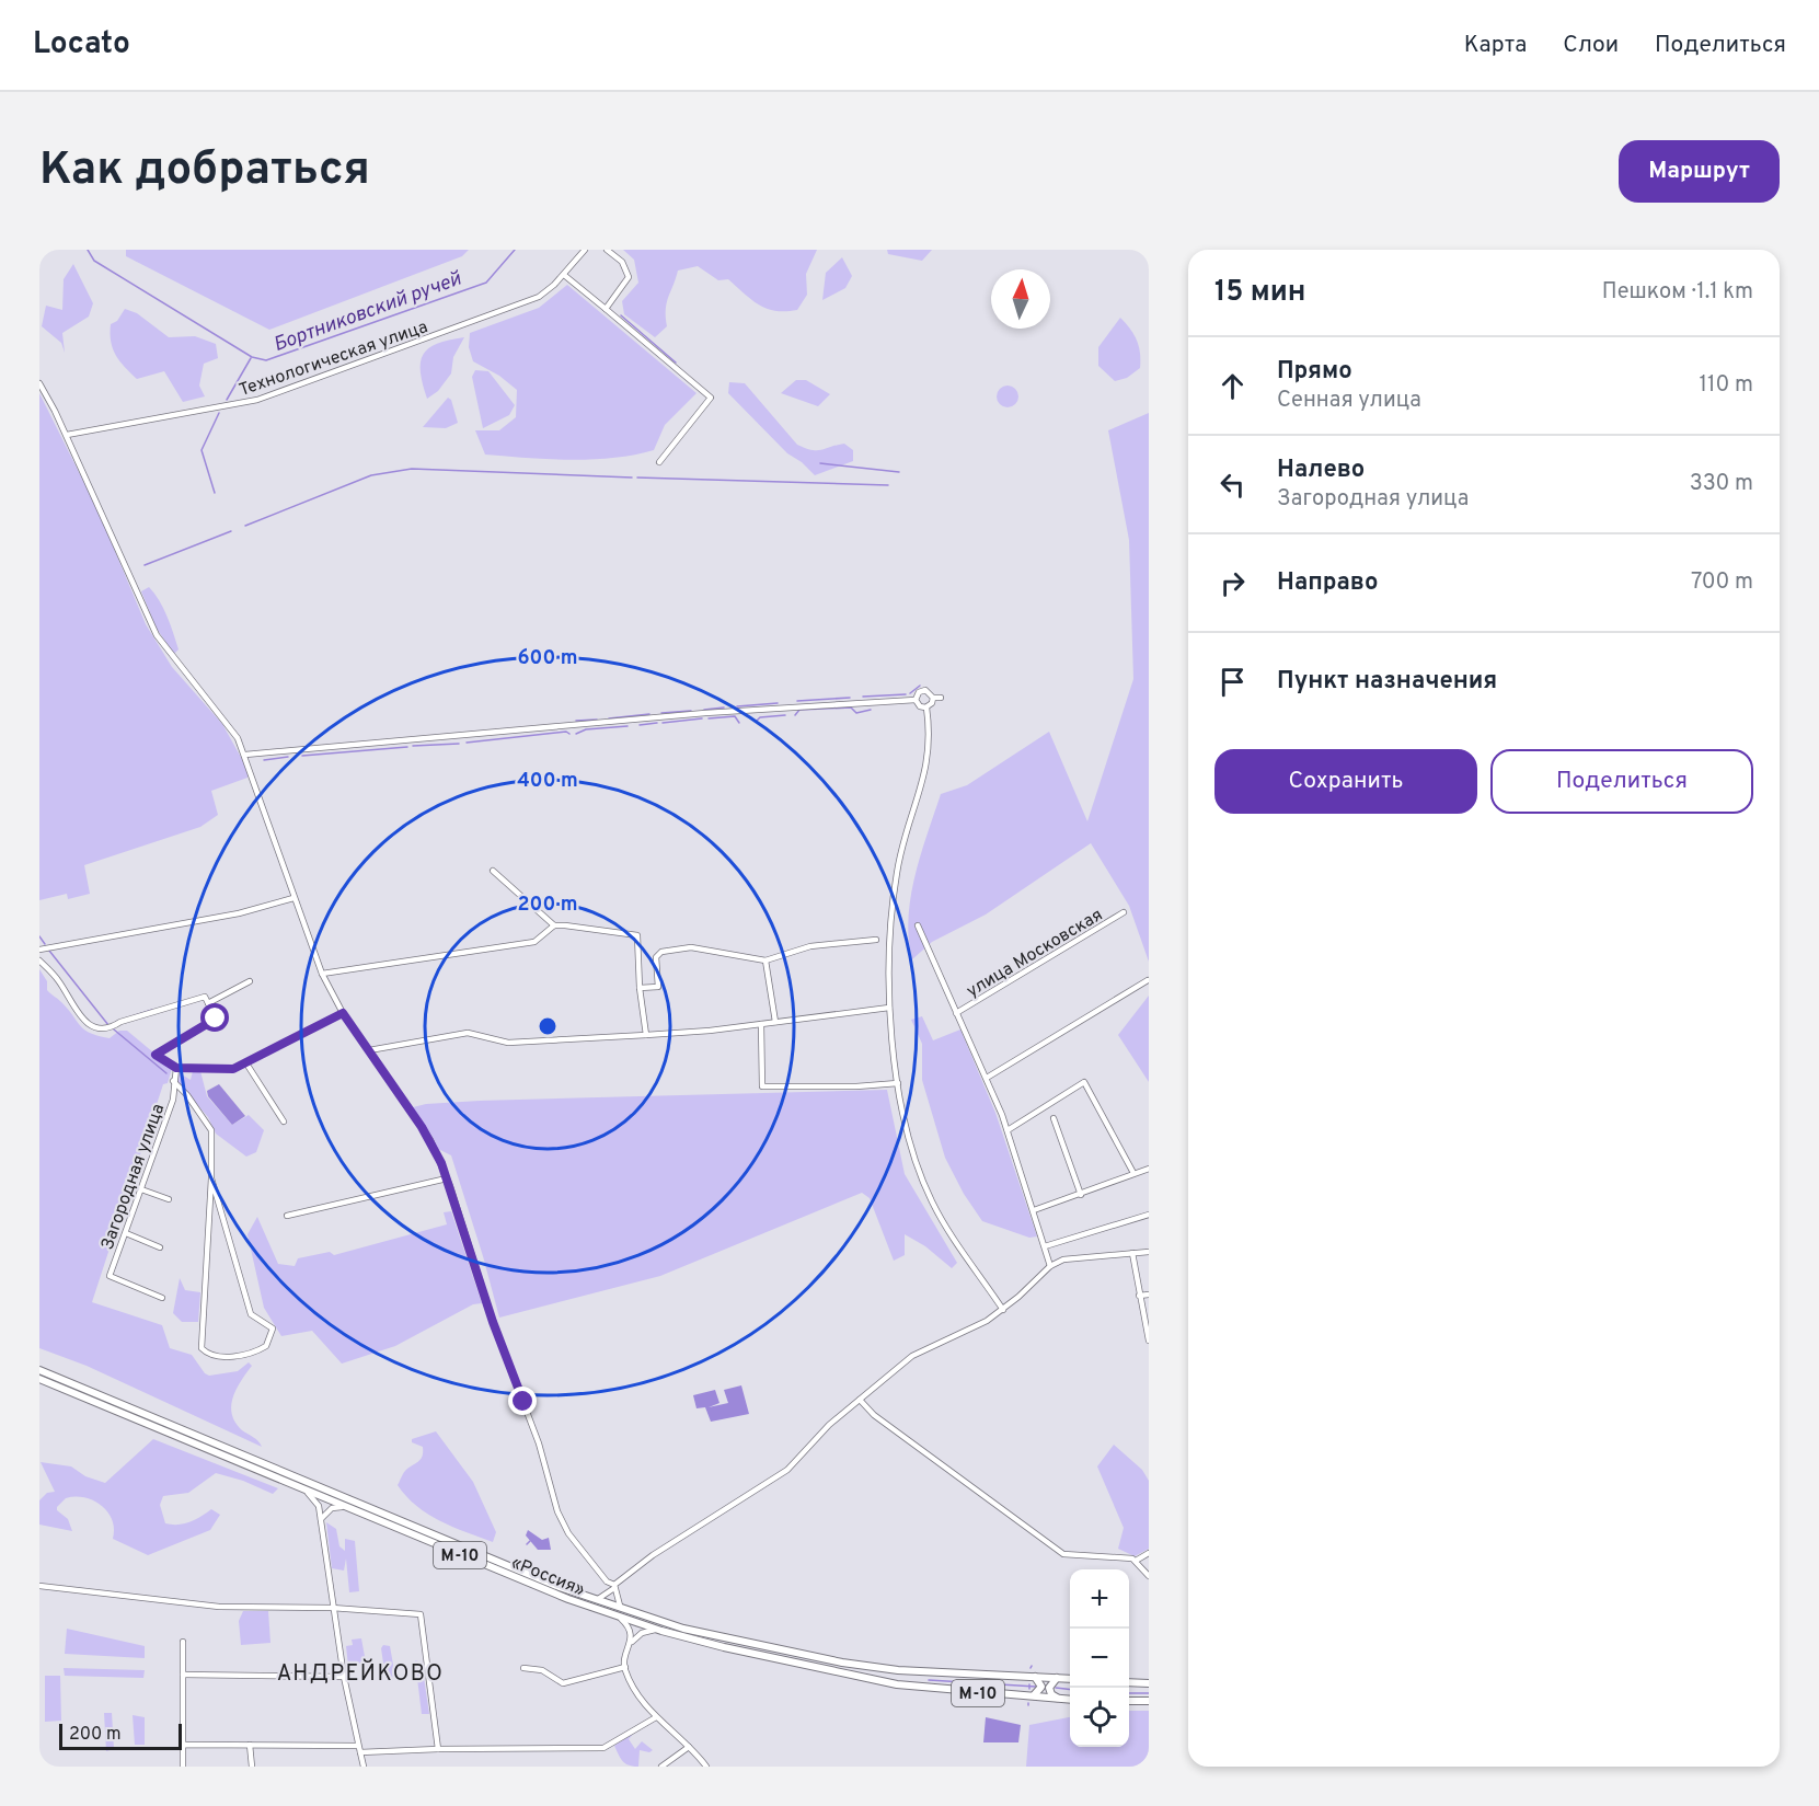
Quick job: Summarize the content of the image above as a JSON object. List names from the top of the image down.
{
  "streets": {
    "highway": ["М-10", "«Россия»"],
    "street": ["Технологическая улица", "улица Московская", "Загородная улица"]
  },
  "districts": ["АНДРЕЙКОВО"],
  "water": ["Бортниковский ручей"],
  "scale_bar": "200 m",
  "north": "top",
  "page": {
    "header": "Locato",
    "nav": ["Карта", "Слои", "Поделиться"],
    "buttons": [
      "Маршрут",
      ["Сохранить", "Поделиться"]
    ],
    "title": "Как добраться",
    "heading": ["15 мин", "Пешком · 1.1 km"],
    "list": [
      ["Прямо", "Сенная улица", "110 m"],
      ["Налево", "Загородная улица", "330 m"],
      ["Направо", "700 m"],
      "Пункт назначения"
    ],
    "map_buttons": ["+", "−"],
    "scale": "200 m"
  },
  "rings": ["600 m", "400 m", "200 m"]
}
